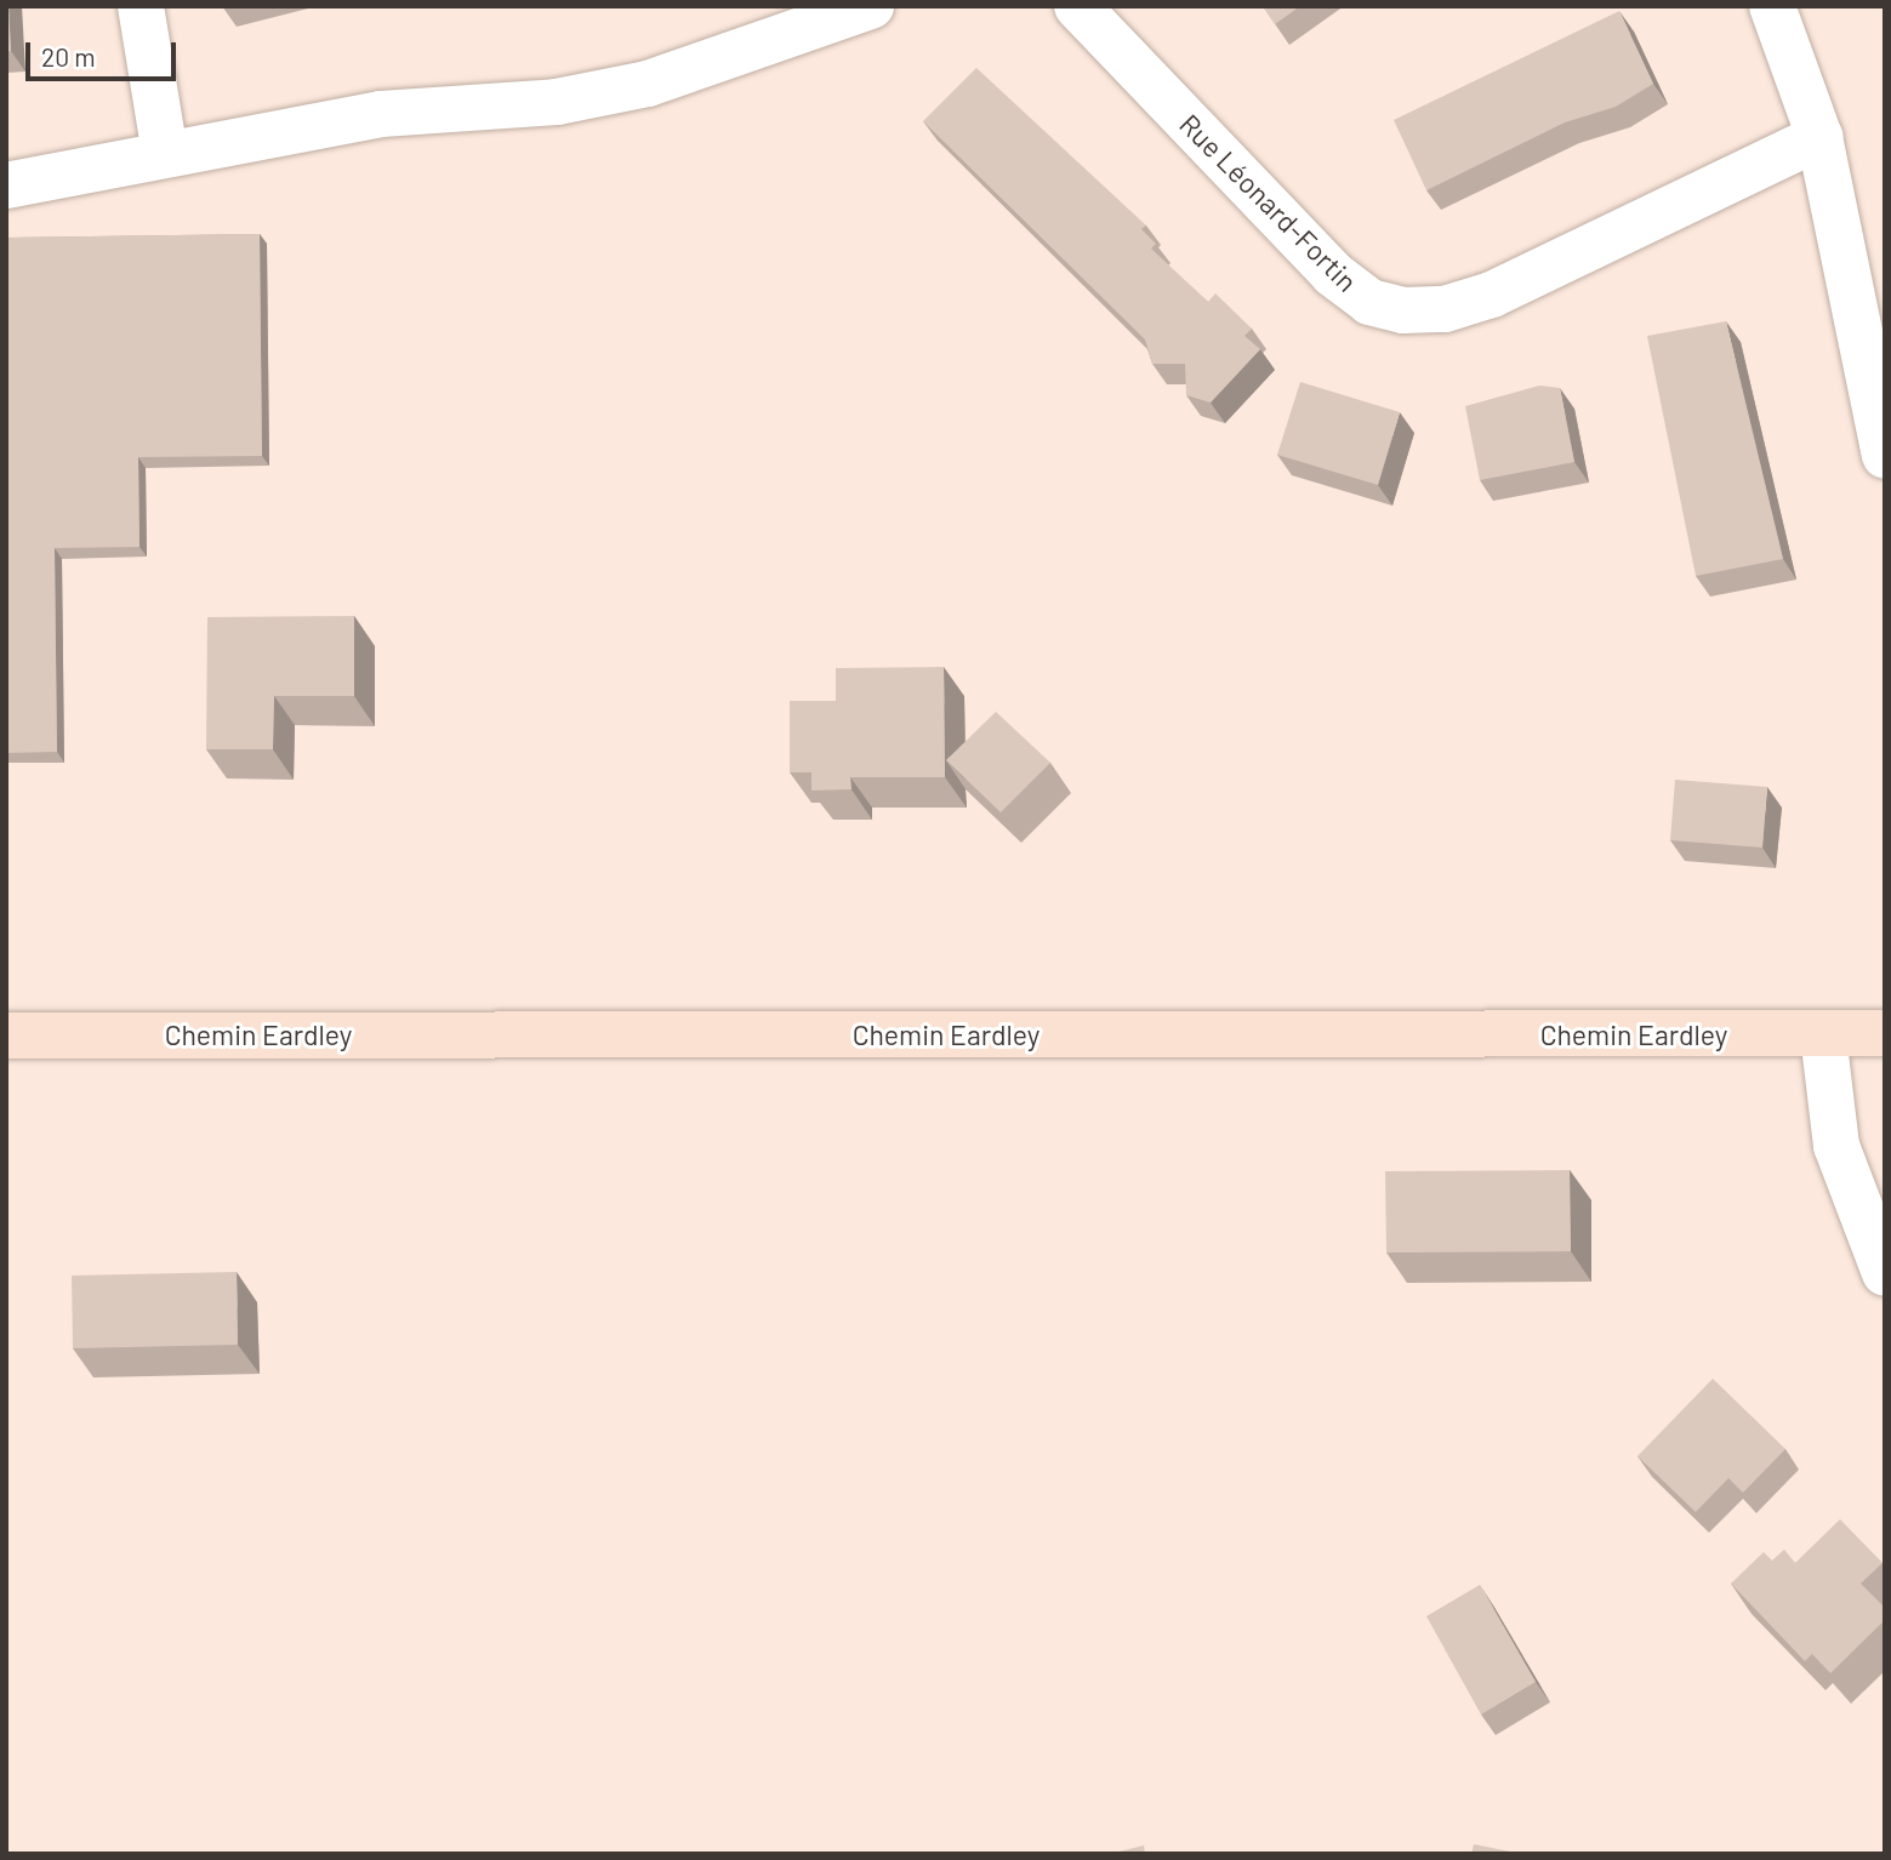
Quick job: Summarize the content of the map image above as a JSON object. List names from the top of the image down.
{
  "streets": {
    "main road": ["Chemin Eardley"],
    "street": ["Rue Léonard-Fortin"]
  },
  "scale_bar": "20 m"
}
